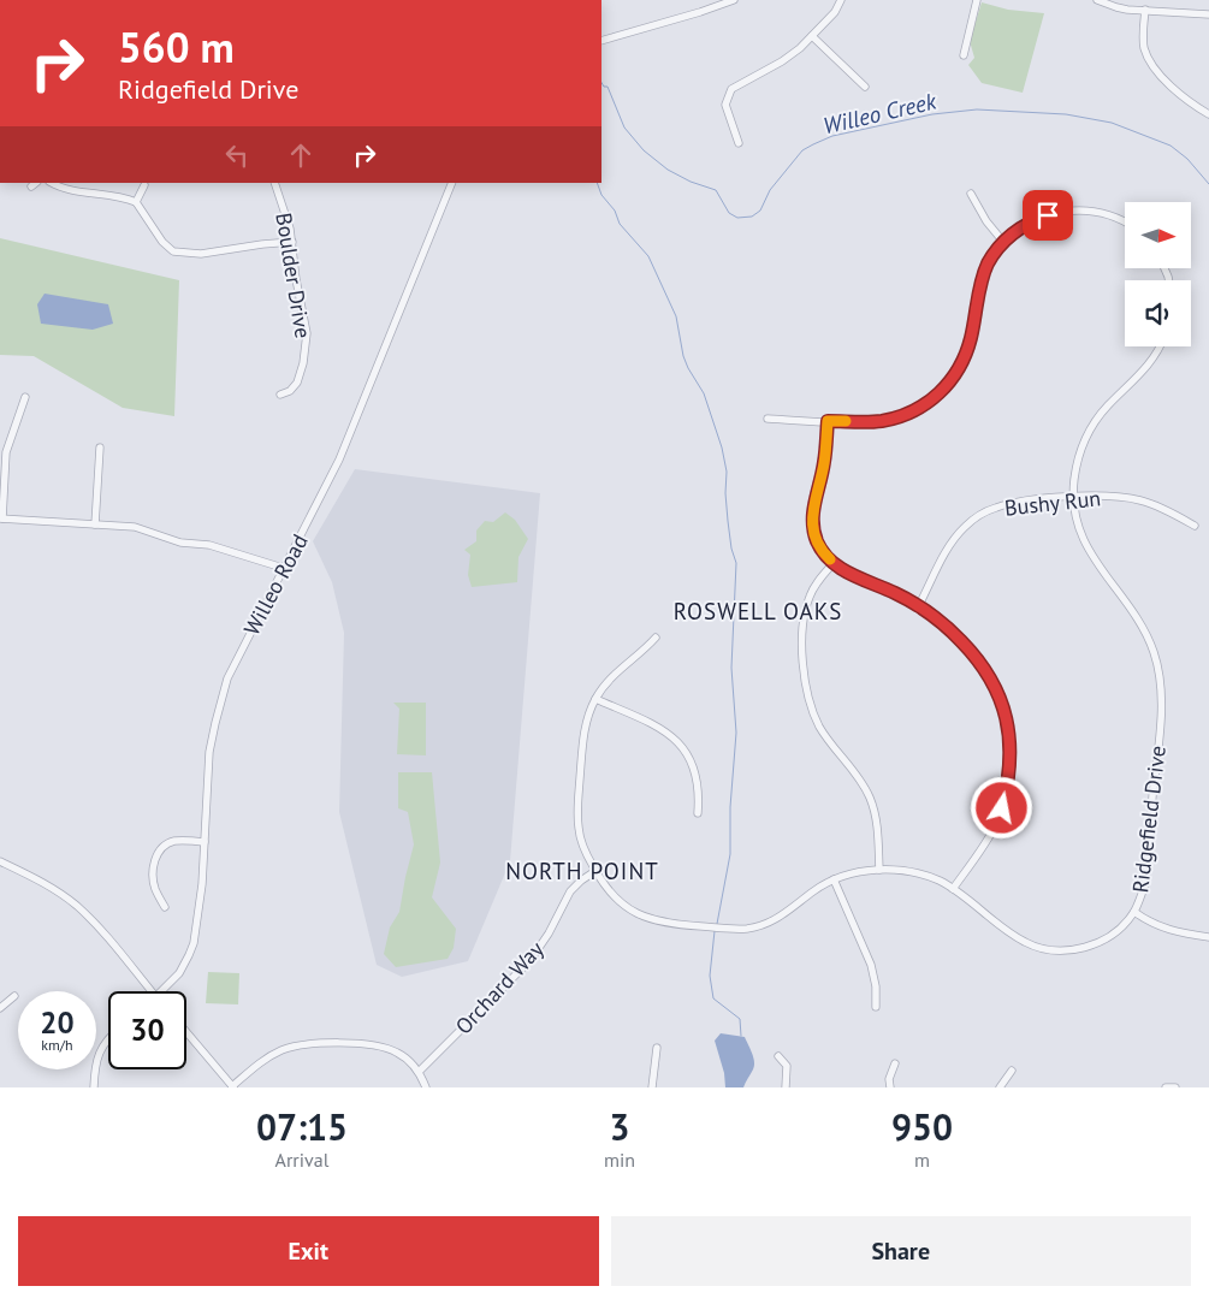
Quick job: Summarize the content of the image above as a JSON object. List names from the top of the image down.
{
  "streets": {
    "street": [
      "Boulder Drive",
      "Bushy Run",
      "Willeo Road",
      "Ridgefield Drive",
      "Orchard Way"
    ]
  },
  "crossings": [
    ["Bushy Run", "Ridgefield Drive"],
    ["Ridgefield Drive", "Orchard Way"]
  ],
  "districts": ["ROSWELL OAKS", "NORTH POINT"],
  "water": ["Willeo Creek"],
  "north": "right",
  "page": {
    "turn": ["560 m", "Ridgefield Drive"],
    "speed": "20 km/h",
    "limit": "30",
    "eta": [
      "07:15",
      "Arrival",
      "3",
      "min",
      "950",
      "m"
    ],
    "buttons": ["Exit", "Share"]
  }
}
